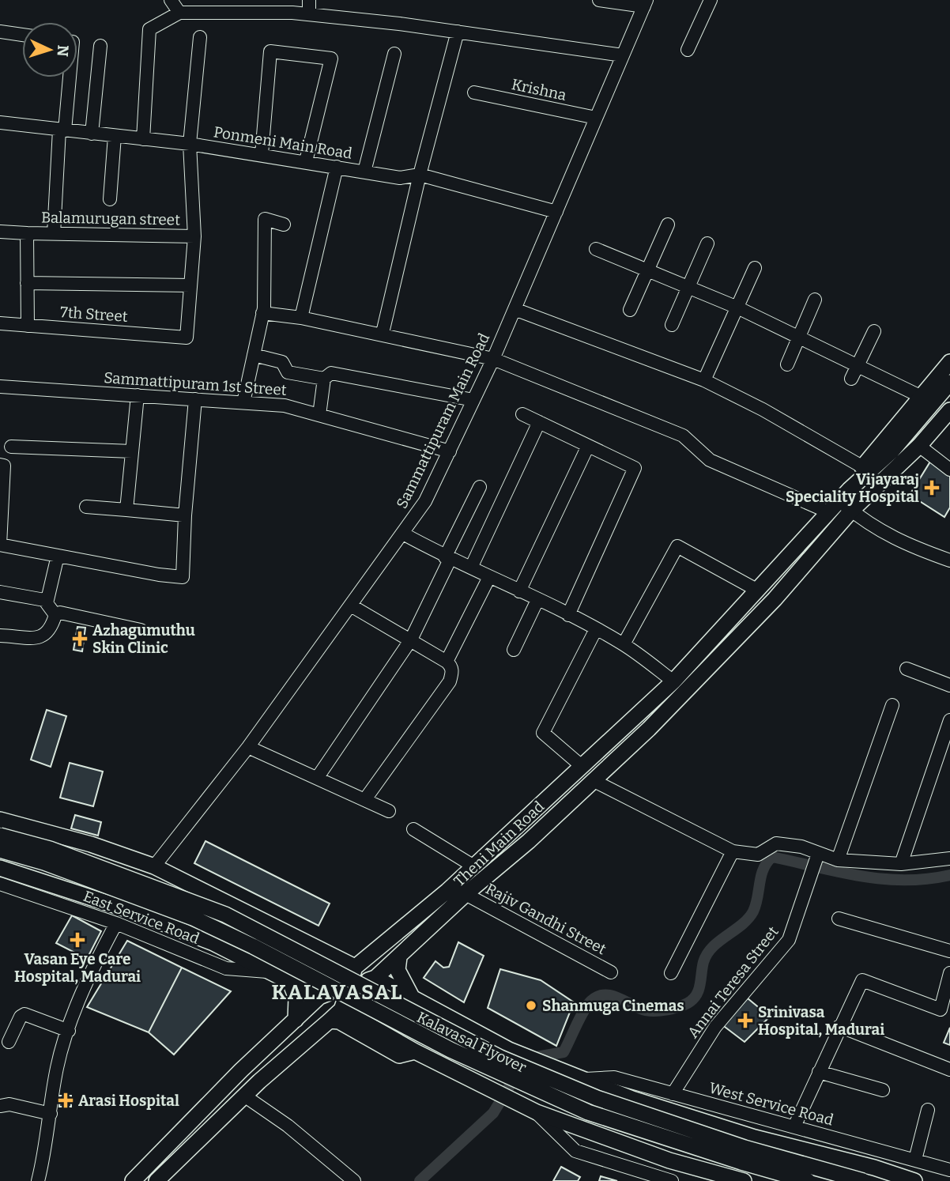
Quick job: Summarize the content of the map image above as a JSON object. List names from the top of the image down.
{
  "streets": {
    "main road": ["Theni Main Road", "Kalavasal Flyover"],
    "street": [
      "Krishna",
      "Ponmeni Main Road",
      "Balamurugan street",
      "7th Street",
      "Sammattipuram 1st Street",
      "Sammattipuram Main Road",
      "East Service Road",
      "Rajiv Gandhi Street",
      "Annai Teresa Street",
      "West Service Road"
    ]
  },
  "crossings": [
    ["Krishna", "Sammattipuram Main Road"],
    ["Ponmeni Main Road", "Balamurugan street"],
    ["Ponmeni Main Road", "Sammattipuram Main Road"],
    ["Balamurugan street", "7th Street"],
    ["Sammattipuram 1st Street", "Sammattipuram Main Road"],
    ["Theni Main Road", "Rajiv Gandhi Street"],
    ["Annai Teresa Street", "West Service Road"]
  ],
  "districts": ["KALAVASAL"],
  "places": {
    "health": [
      "Vijayaraj Speciality Hospital",
      "Azhagumuthu Skin Clinic",
      "Vasan Eye Care Hospital, Madurai",
      "Srinivasa Hospital, Madurai",
      "Arasi Hospital"
    ],
    "other": ["Shanmuga Cinemas"]
  },
  "north": "right"
}
